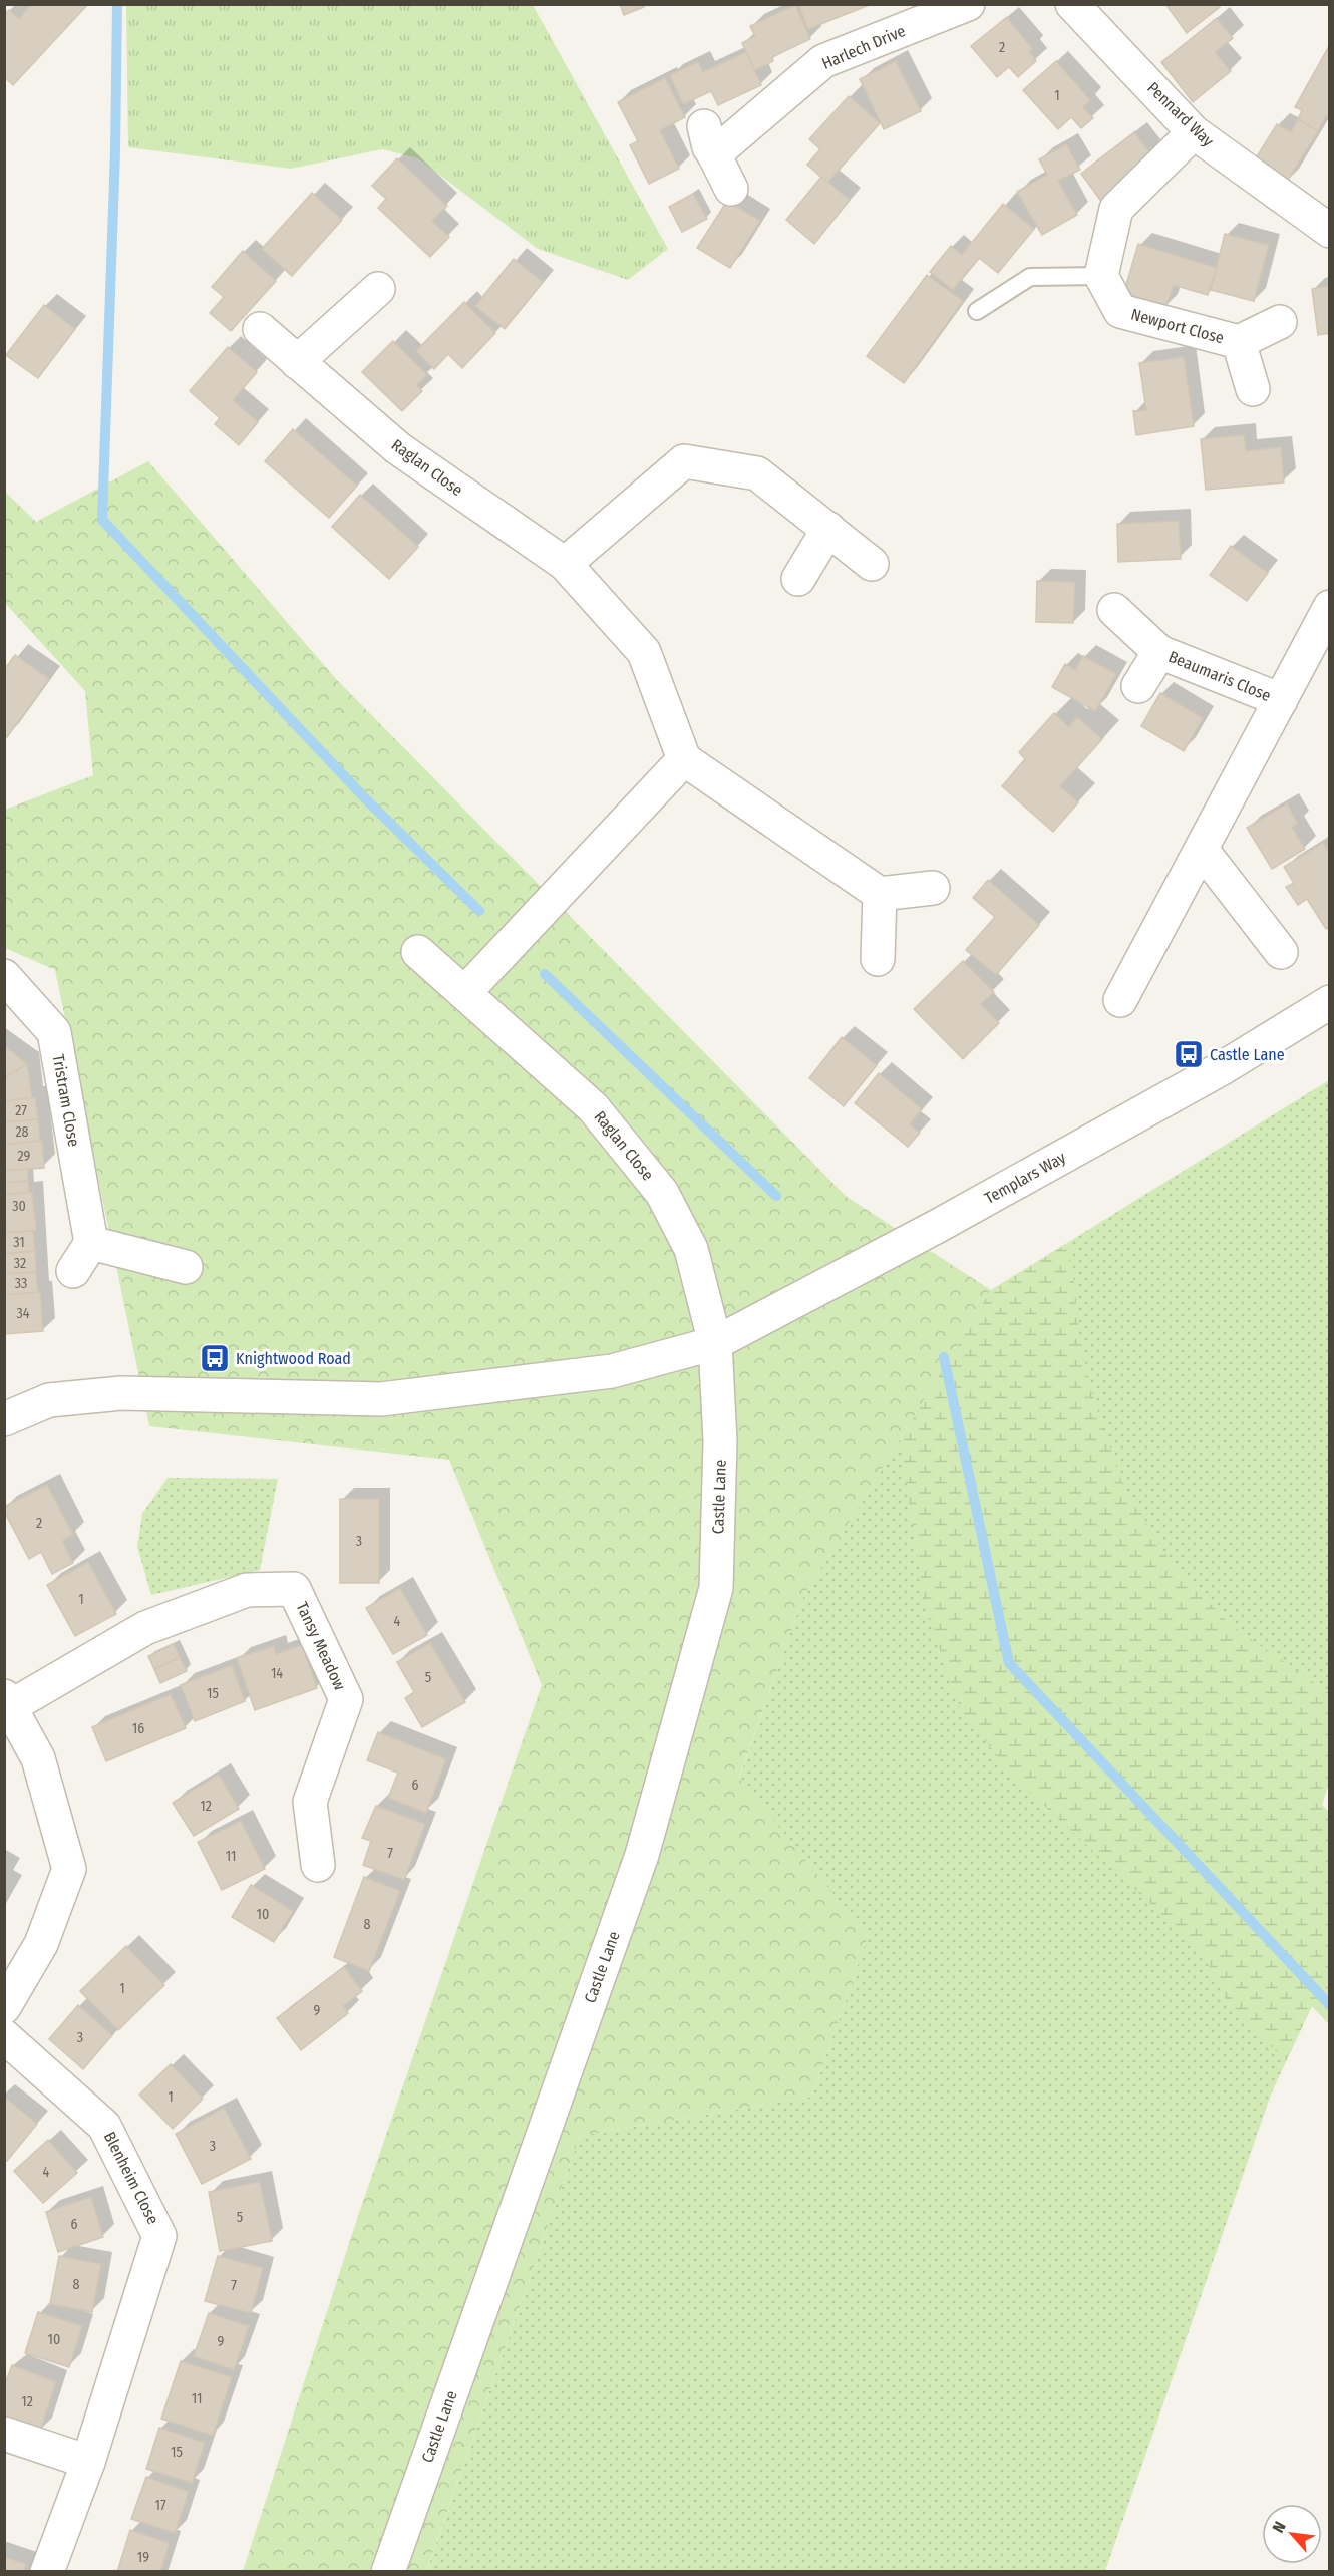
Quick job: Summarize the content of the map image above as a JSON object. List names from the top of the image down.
{
  "streets": {
    "street": [
      "Harlech Drive",
      "Pennard Way",
      "Newport Close",
      "Raglan Close",
      "Beaumaris Close",
      "Tristram Close",
      "Templars Way",
      "Castle Lane",
      "Tansy Meadow",
      "Blenheim Close"
    ]
  },
  "crossings": [
    ["Raglan Close", "Templars Way"],
    ["Raglan Close", "Castle Lane"],
    ["Templars Way", "Castle Lane"]
  ],
  "places": {
    "bus stop": ["Castle Lane", "Knightwood Road"]
  },
  "house_numbers": [
    "2",
    "1",
    "27",
    "28",
    "29",
    "30",
    "31",
    "32",
    "33",
    "34",
    "2",
    "3",
    "1",
    "4",
    "14",
    "5",
    "15",
    "16",
    "6",
    "12",
    "7",
    "11",
    "10",
    "8",
    "1",
    "9",
    "3",
    "1",
    "3",
    "4",
    "5",
    "6",
    "8",
    "7",
    "10",
    "9",
    "11",
    "12",
    "15",
    "17",
    "19"
  ],
  "north": "top left"
}
